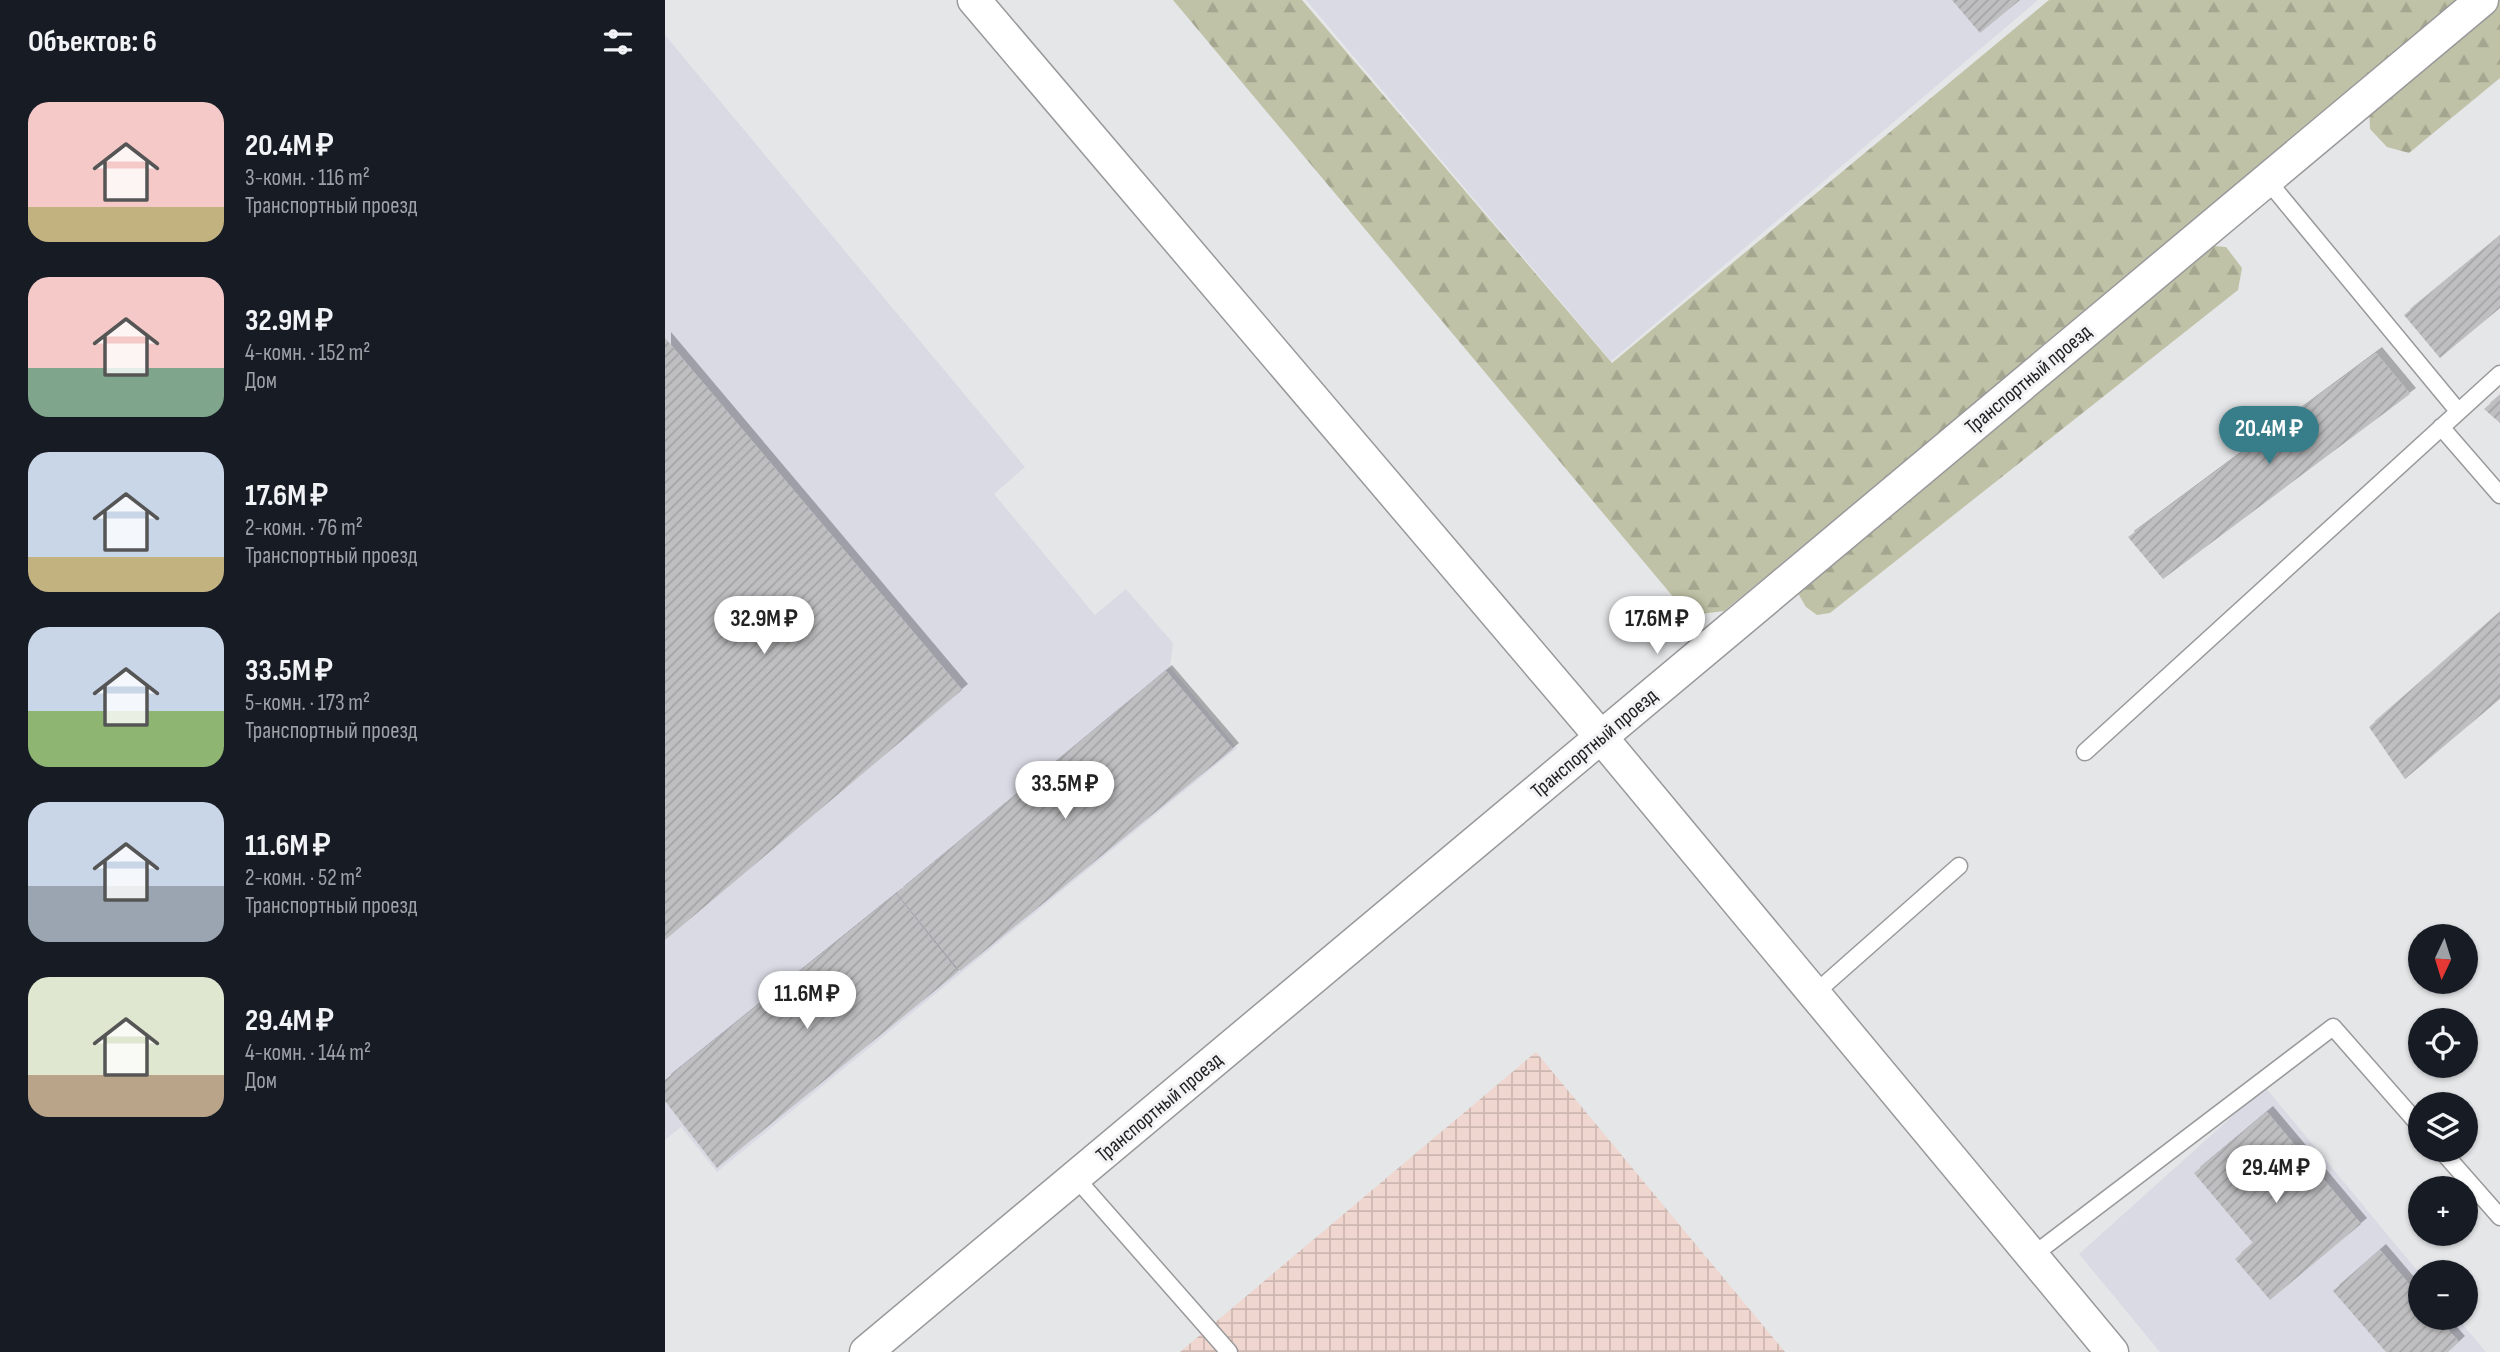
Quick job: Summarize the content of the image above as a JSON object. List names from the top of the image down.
{
  "streets": {
    "street": ["Транспортный проезд"]
  },
  "north": "bottom",
  "page": {
    "heading": "Объектов: 6",
    "list": [
      {
        "name": "20.4M ₽",
        "note": "3-комн. · 116 m² · Транспортный проезд"
      },
      {
        "name": "32.9M ₽",
        "note": "4-комн. · 152 m² · Дом"
      },
      {
        "name": "17.6M ₽",
        "note": "2-комн. · 76 m² · Транспортный проезд"
      },
      {
        "name": "33.5M ₽",
        "note": "5-комн. · 173 m² · Транспортный проезд"
      },
      {
        "name": "11.6M ₽",
        "note": "2-комн. · 52 m² · Транспортный проезд"
      },
      {
        "name": "29.4M ₽",
        "note": "4-комн. · 144 m² · Дом"
      }
    ],
    "price": [
      "20.4M ₽",
      "32.9M ₽",
      "17.6M ₽",
      "33.5M ₽",
      "11.6M ₽",
      "29.4M ₽"
    ],
    "map_buttons": ["+", "−"]
  }
}
